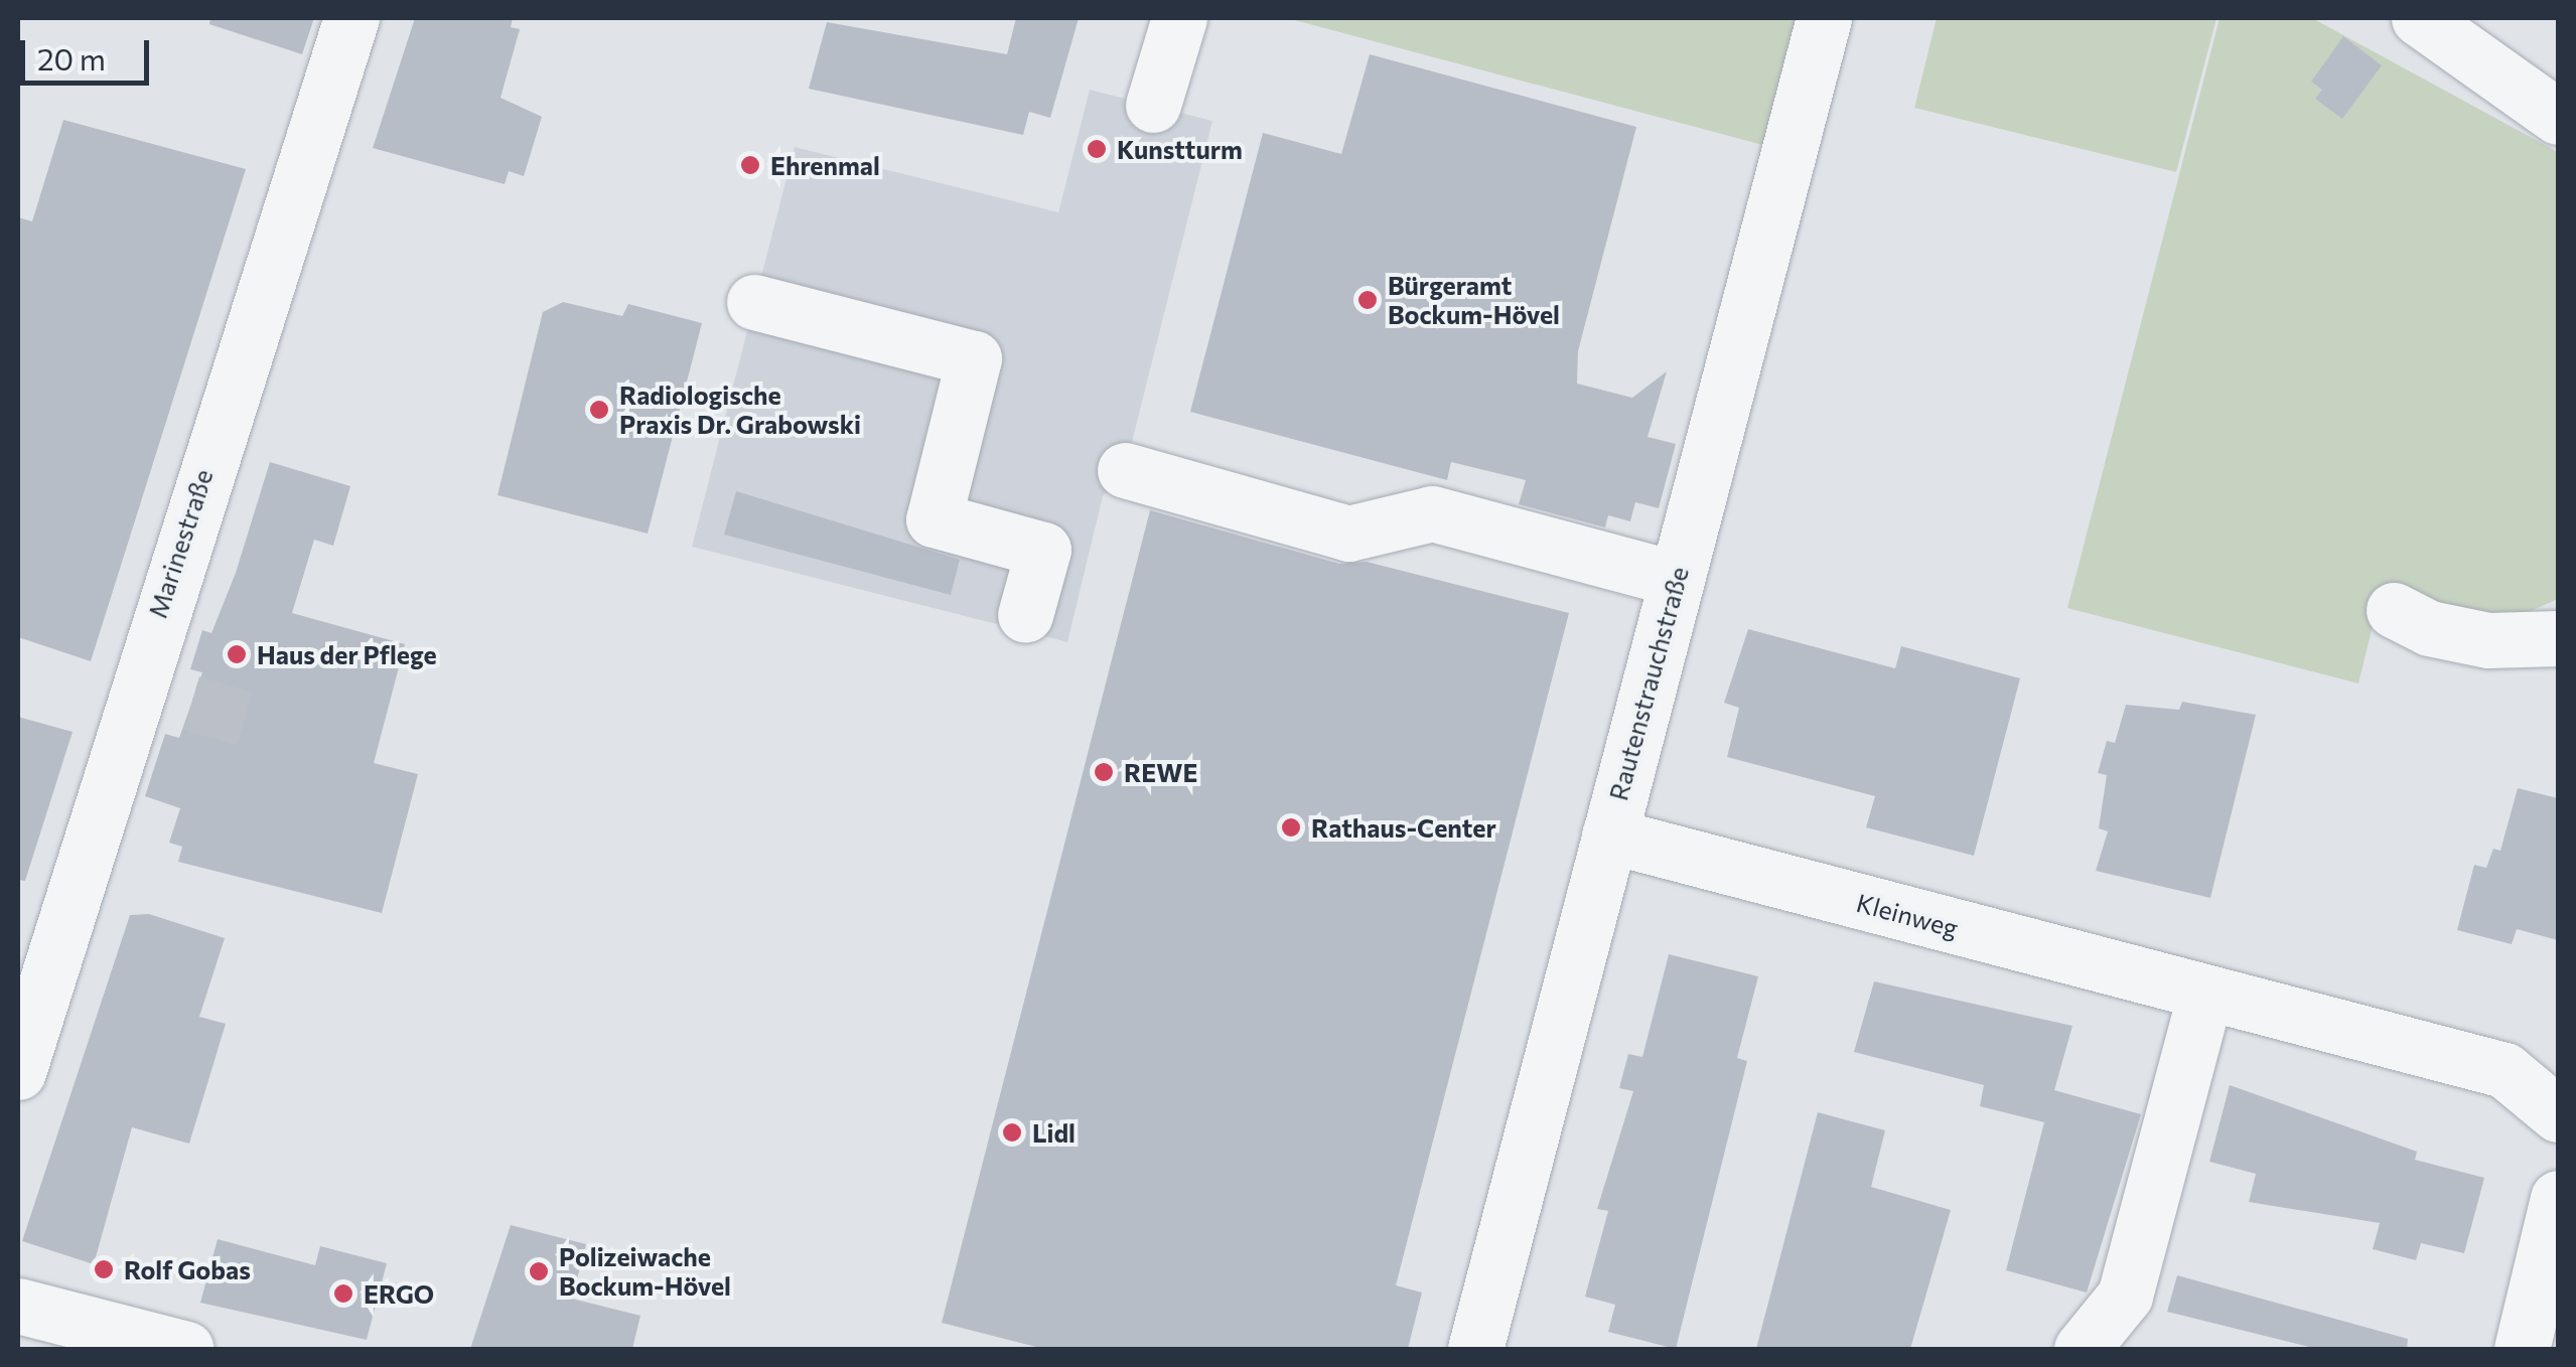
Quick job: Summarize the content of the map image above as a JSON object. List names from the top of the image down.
{
  "streets": {
    "street": ["Marinestraße", "Rautenstrauchstraße", "Kleinweg"]
  },
  "crossings": [
    ["Rautenstrauchstraße", "Kleinweg"]
  ],
  "places": [
    "Kunstturm",
    "Ehrenmal",
    "Bürgeramt Bockum-Hövel",
    "Radiologische Praxis Dr. Grabowski",
    "Haus der Pflege",
    "REWE",
    "Rathaus-Center",
    "Lidl",
    "Rolf Gobas",
    "Polizeiwache Bockum-Hövel",
    "ERGO"
  ],
  "scale_bar": "20 m"
}
